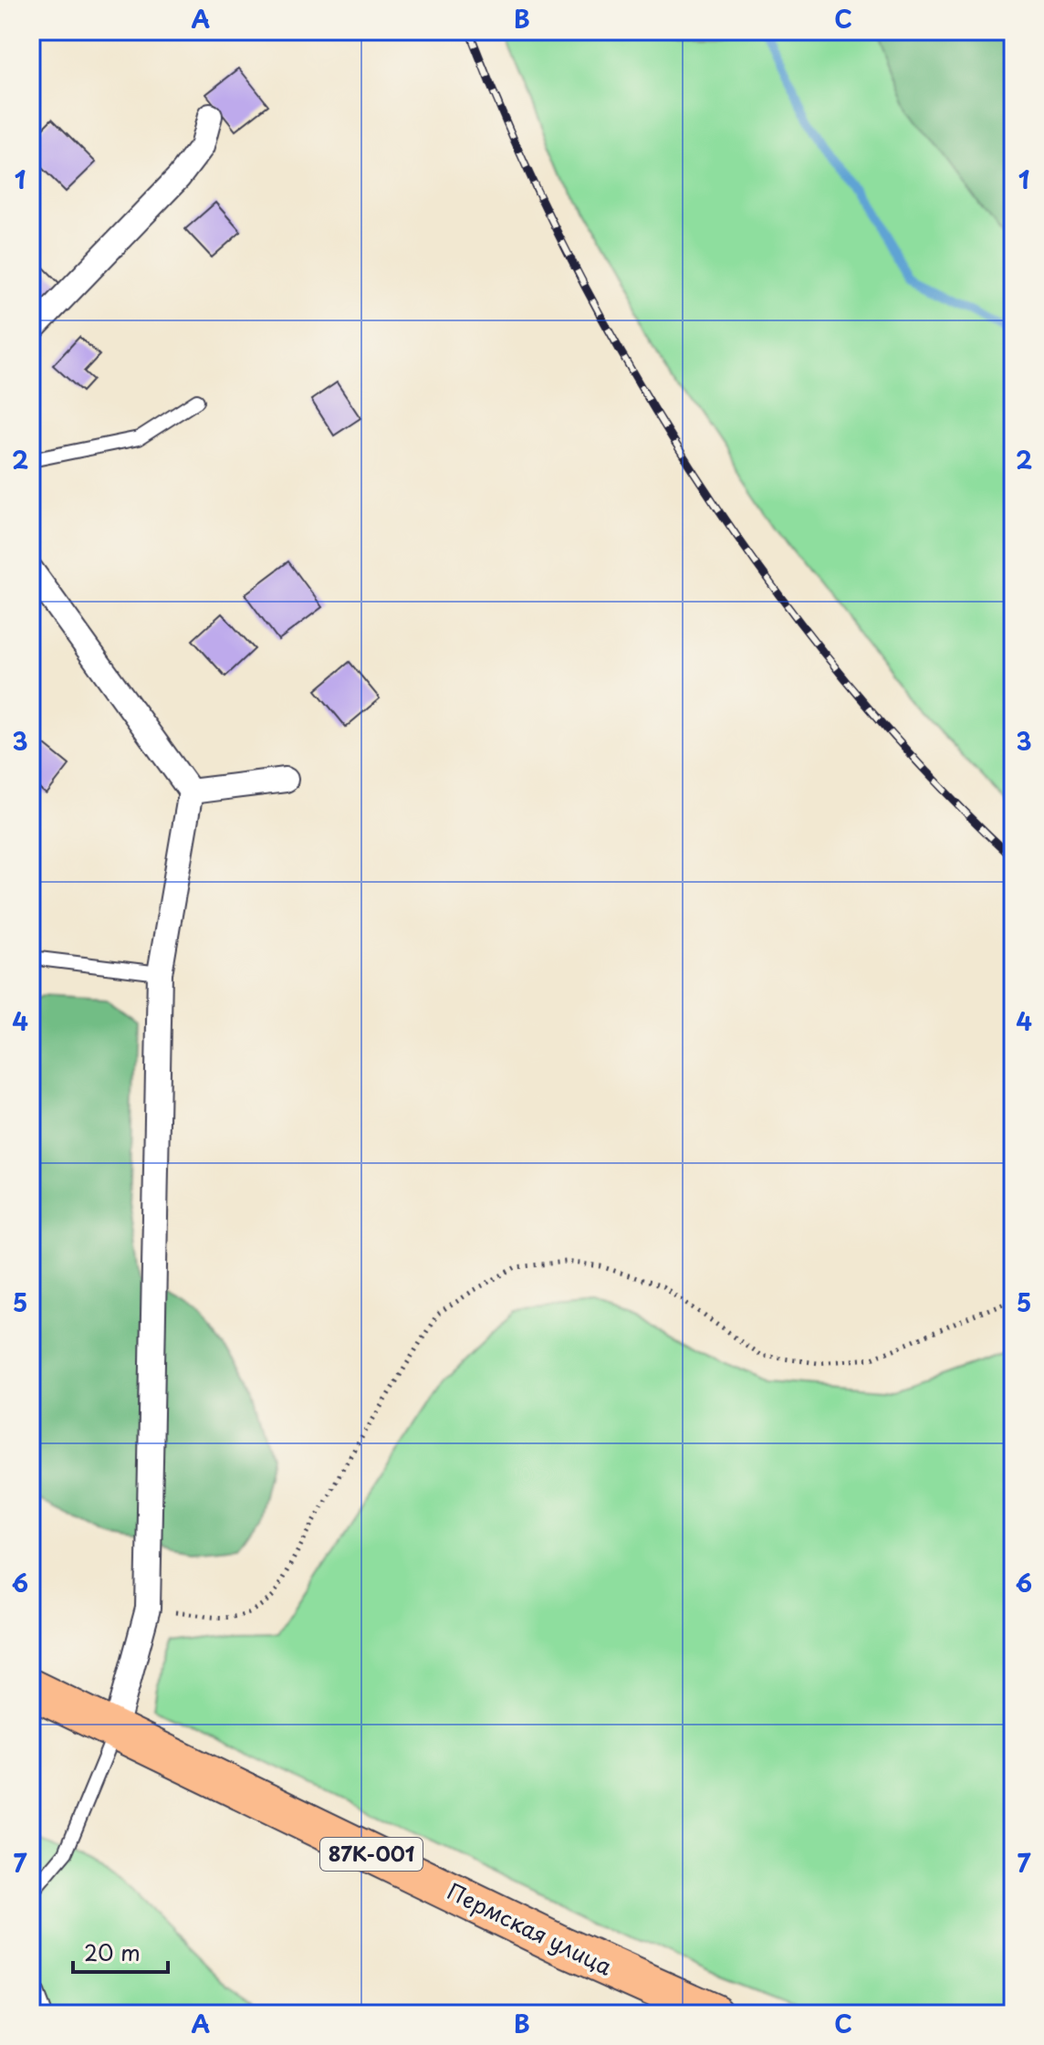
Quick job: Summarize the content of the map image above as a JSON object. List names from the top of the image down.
{
  "streets": {
    "main road": ["87К-001", "Пермская улица"]
  },
  "scale_bar": "20 m",
  "grid": {
    "columns": ["A", "B", "C"],
    "rows": [
      "1",
      "2",
      "3",
      "4",
      "5",
      "6",
      "7"
    ]
  }
}
